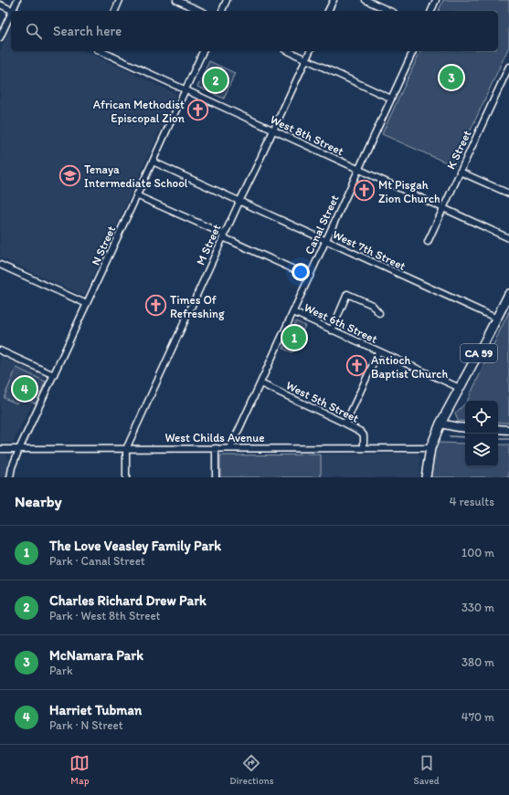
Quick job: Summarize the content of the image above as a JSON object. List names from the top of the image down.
{
  "streets": {
    "highway": ["CA 59"],
    "street": [
      "West 8th Street",
      "K Street",
      "Canal Street",
      "M Street",
      "N Street",
      "West 7th Street",
      "West 6th Street",
      "West 5th Street",
      "West Childs Avenue"
    ]
  },
  "crossings": [
    ["West 8th Street", "K Street"],
    ["West 8th Street", "Canal Street"],
    ["West 8th Street", "M Street"],
    ["West 8th Street", "N Street"],
    ["Canal Street", "West 7th Street"],
    ["Canal Street", "West 6th Street"],
    ["Canal Street", "West 5th Street"],
    ["Canal Street", "West Childs Avenue"],
    ["M Street", "West 7th Street"],
    ["M Street", "West Childs Avenue"],
    ["N Street", "West 7th Street"],
    ["N Street", "West Childs Avenue"],
    ["West 7th Street", "CA 59"],
    ["West 6th Street", "CA 59"],
    ["CA 59", "West Childs Avenue"],
    ["West 5th Street", "West Childs Avenue"]
  ],
  "places": {
    "church": [
      "African Methodist Episcopal Zion",
      "Mt Pisgah Zion Church",
      "Times Of Refreshing",
      "Antioch Baptist Church"
    ],
    "school or university": ["Tenaya Intermediate School"]
  },
  "page": {
    "search": "Search here",
    "pins": [
      "3",
      "2",
      "1",
      "4"
    ],
    "heading": ["Nearby", "4 results"],
    "list": [
      {
        "mark": "1",
        "name": "The Love Veasley Family Park",
        "note": "Park · Canal Street",
        "value": "100 m"
      },
      {
        "mark": "2",
        "name": "Charles Richard Drew Park",
        "note": "Park · West 8th Street",
        "value": "330 m"
      },
      {
        "mark": "3",
        "name": "McNamara Park",
        "note": "Park",
        "value": "380 m"
      },
      {
        "mark": "4",
        "name": "Harriet Tubman",
        "note": "Park · N Street",
        "value": "470 m"
      }
    ],
    "nav": ["Map", "Directions", "Saved"]
  }
}
